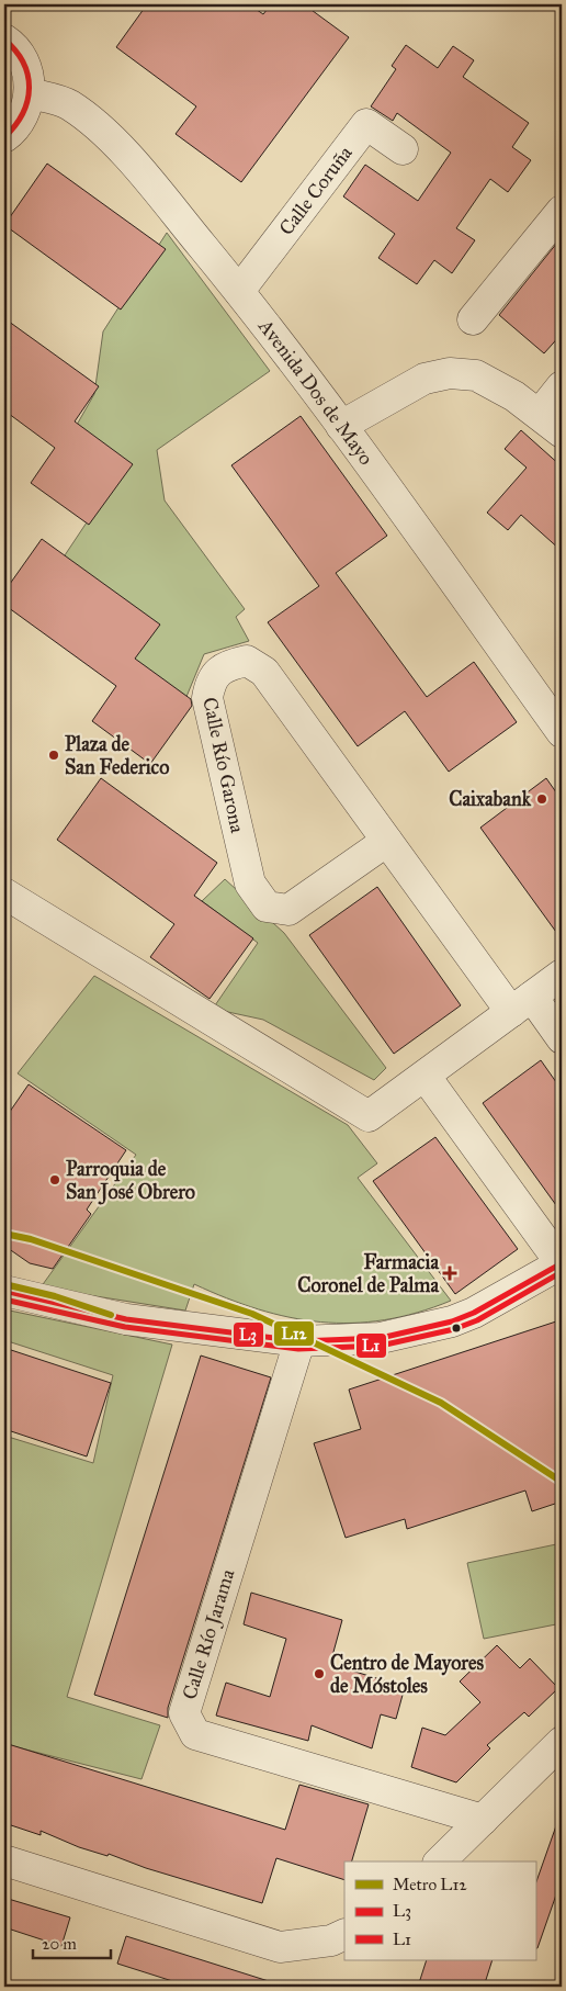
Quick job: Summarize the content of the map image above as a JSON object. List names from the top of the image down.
{
  "streets": {
    "street": [
      "Calle Coruña",
      "Avenida Dos de Mayo",
      "Calle Río Garona",
      "Calle Río Jarama"
    ]
  },
  "crossings": [
    ["Calle Coruña", "Avenida Dos de Mayo"]
  ],
  "places": {
    "other": [
      "Plaza de San Federico",
      "Caixabank",
      "Parroquia de San José Obrero",
      "Centro de Mayores de Móstoles"
    ],
    "health": ["Farmacia Coronel de Palma"]
  },
  "lines": ["transit line L3", "metro line L12", "transit line L1"],
  "legend": ["Metro L12", "L3", "L1"],
  "scale_bar": "20 m"
}
